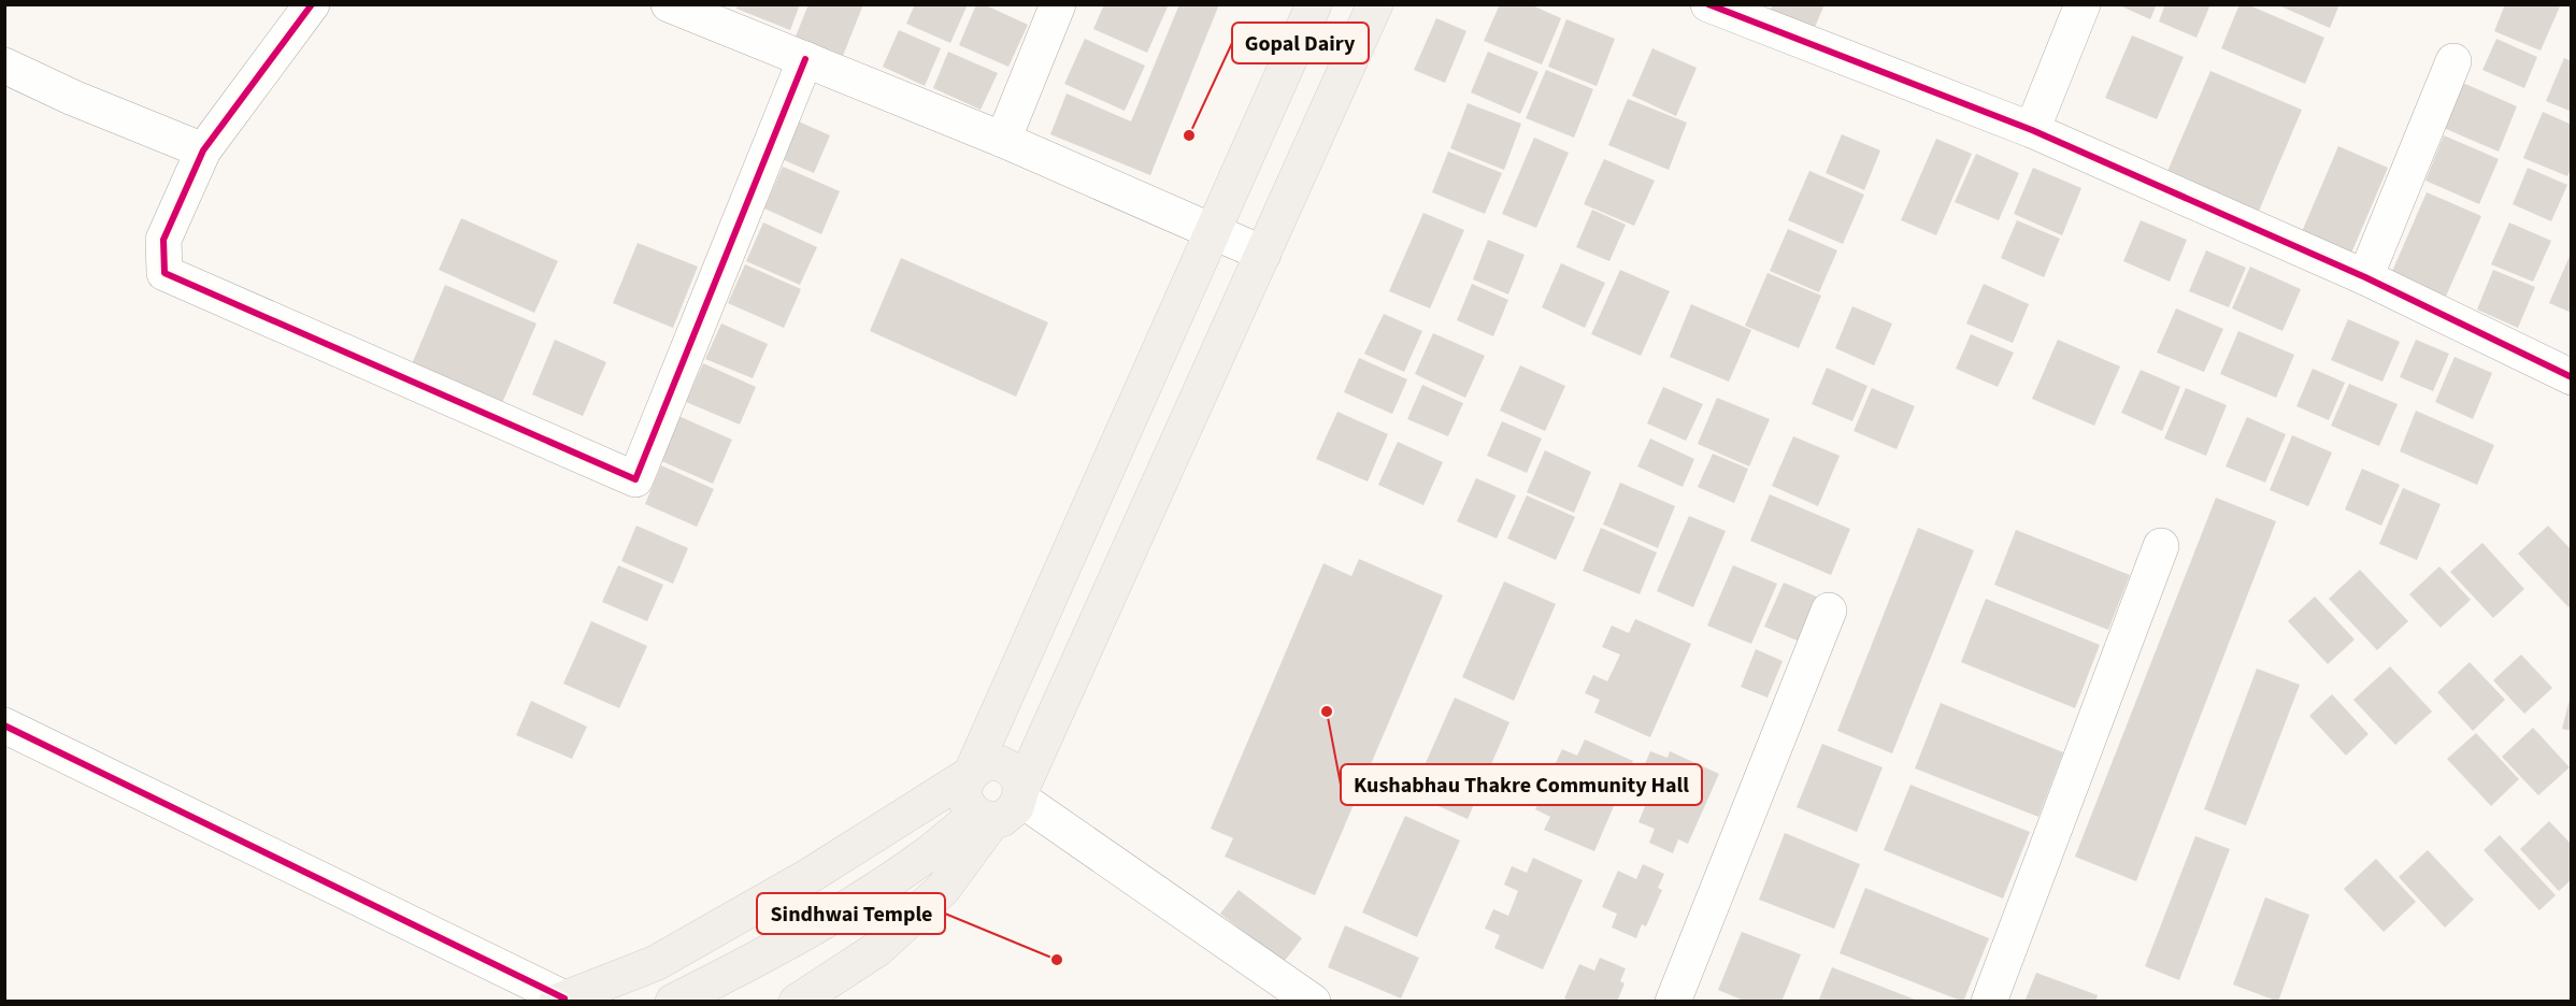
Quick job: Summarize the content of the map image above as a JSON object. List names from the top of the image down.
{
  "places": ["Gopal Dairy", "Kushabhau Thakre Community Hall", "Sindhwai Temple"]
}
